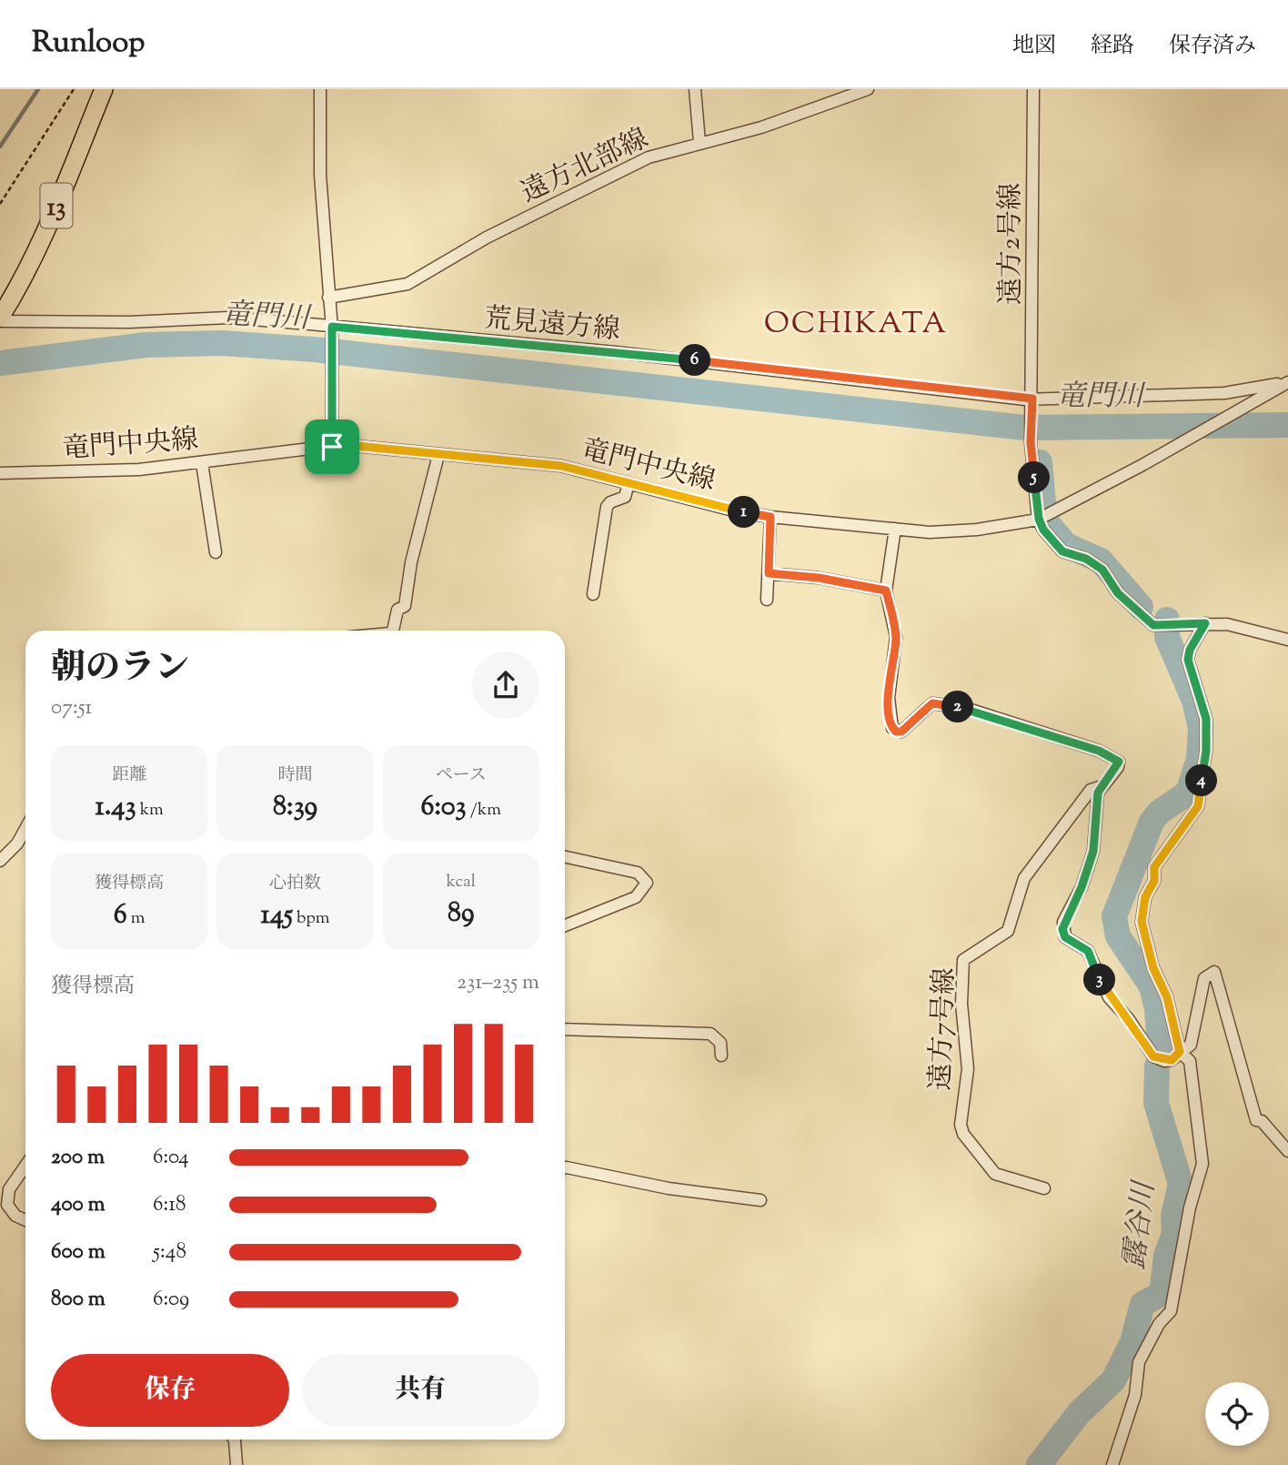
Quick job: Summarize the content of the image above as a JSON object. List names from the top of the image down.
{
  "streets": {
    "main road": ["13"],
    "street": [
      "遠方北部線",
      "遠方2号線",
      "荒見遠方線",
      "竜門中央線",
      "遠方7号線"
    ]
  },
  "crossings": [
    ["13", "荒見遠方線"],
    ["遠方2号線", "荒見遠方線"],
    ["遠方2号線", "竜門中央線"],
    ["荒見遠方線", "竜門中央線"],
    ["竜門中央線", "遠方7号線"]
  ],
  "districts": ["OCHIKATA"],
  "water": ["竜門川", "露谷川"],
  "page": {
    "header": "Runloop",
    "nav": ["地図", "経路", "保存済み"],
    "pins": [
      "6",
      "5",
      "1",
      "2",
      "4",
      "3"
    ],
    "heading": ["朝のラン", "07:51"],
    "stats": [
      ["距離", "1.43 km"],
      ["時間", "8:39"],
      ["ペース", "6:03 /km"],
      ["獲得標高", "6 m"],
      ["心拍数", "145 bpm"],
      ["kcal", "89"]
    ],
    "chart": ["獲得標高", "231–235 m"],
    "list": [
      {
        "name": "200 m",
        "note": "6:04"
      },
      {
        "name": "400 m",
        "note": "6:18"
      },
      {
        "name": "600 m",
        "note": "5:48"
      },
      {
        "name": "800 m",
        "note": "6:09"
      }
    ],
    "buttons": ["保存", "共有"]
  }
}
